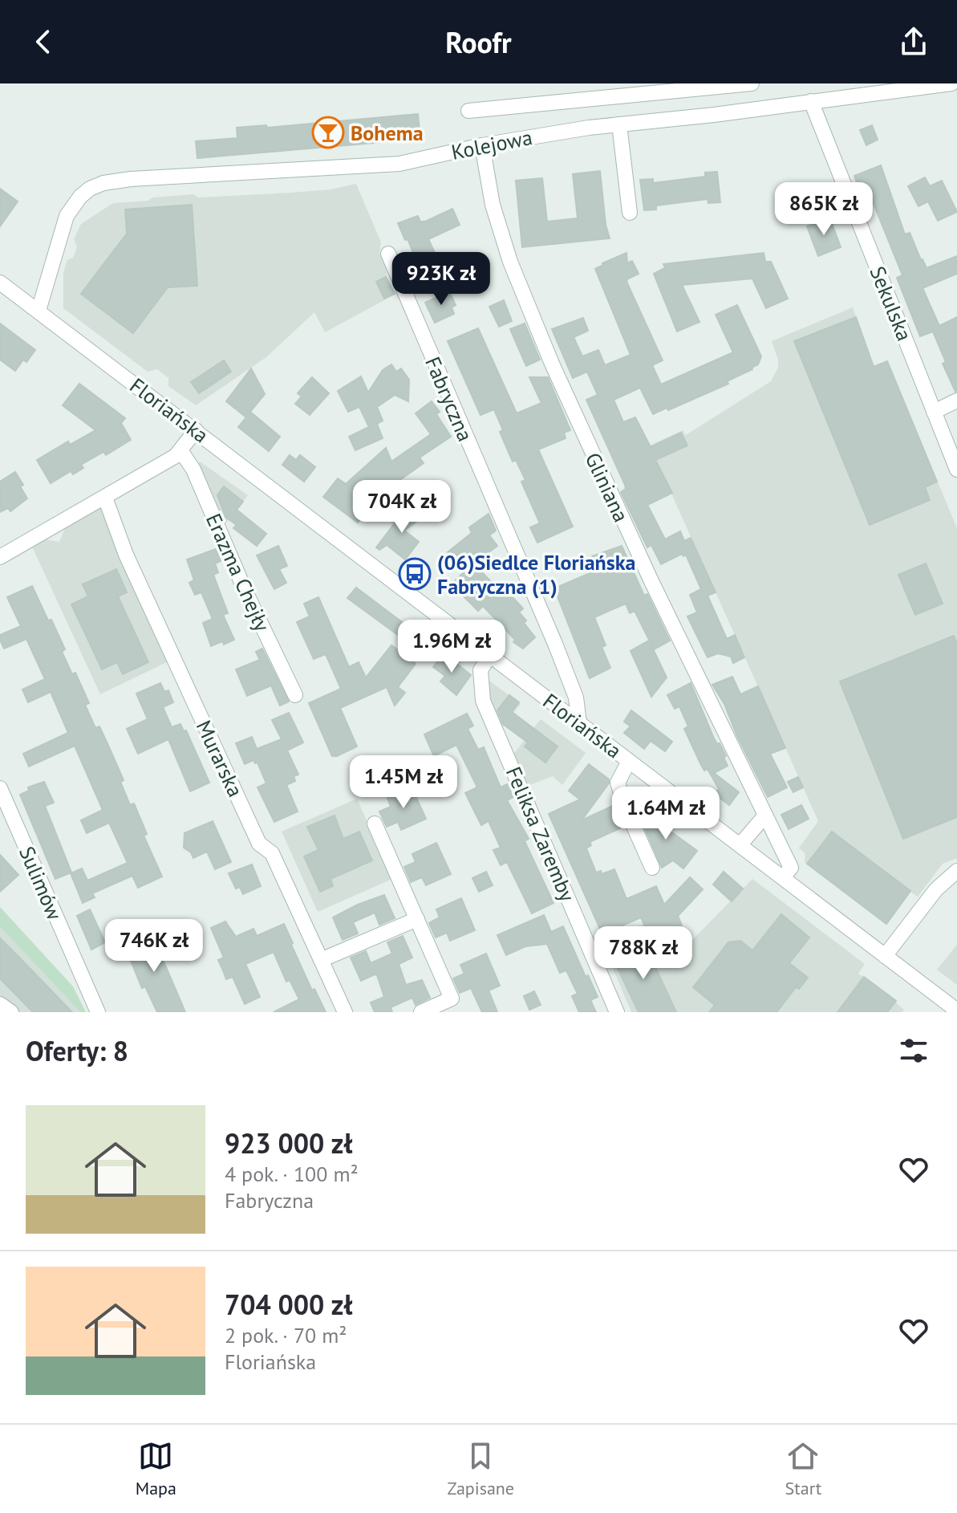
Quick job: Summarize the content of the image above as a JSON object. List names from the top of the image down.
{
  "streets": {
    "street": [
      "Kolejowa",
      "Sekulska",
      "Fabryczna",
      "Floriańska",
      "Gliniana",
      "Erazma Chejły",
      "Murarska",
      "Feliksa Zaremby",
      "Sulimów"
    ]
  },
  "crossings": [
    ["Kolejowa", "Sekulska"],
    ["Kolejowa", "Floriańska"],
    ["Kolejowa", "Gliniana"],
    ["Fabryczna", "Floriańska"],
    ["Floriańska", "Gliniana"],
    ["Floriańska", "Feliksa Zaremby"]
  ],
  "places": {
    "bar": ["Bohema"],
    "bus stop": ["(06)Siedlce Floriańska Fabryczna (1)"]
  },
  "page": {
    "header": "Roofr",
    "price": [
      "865K zł",
      "923K zł",
      "704K zł",
      "1.96M zł",
      "1.45M zł",
      "1.64M zł",
      "746K zł",
      "788K zł"
    ],
    "heading": "Oferty: 8",
    "list": [
      {
        "name": "923 000 zł",
        "note": "4 pok. · 100 m² · Fabryczna"
      },
      {
        "name": "704 000 zł",
        "note": "2 pok. · 70 m² · Floriańska"
      }
    ],
    "tabs": ["Mapa", "Zapisane", "Start"]
  }
}
